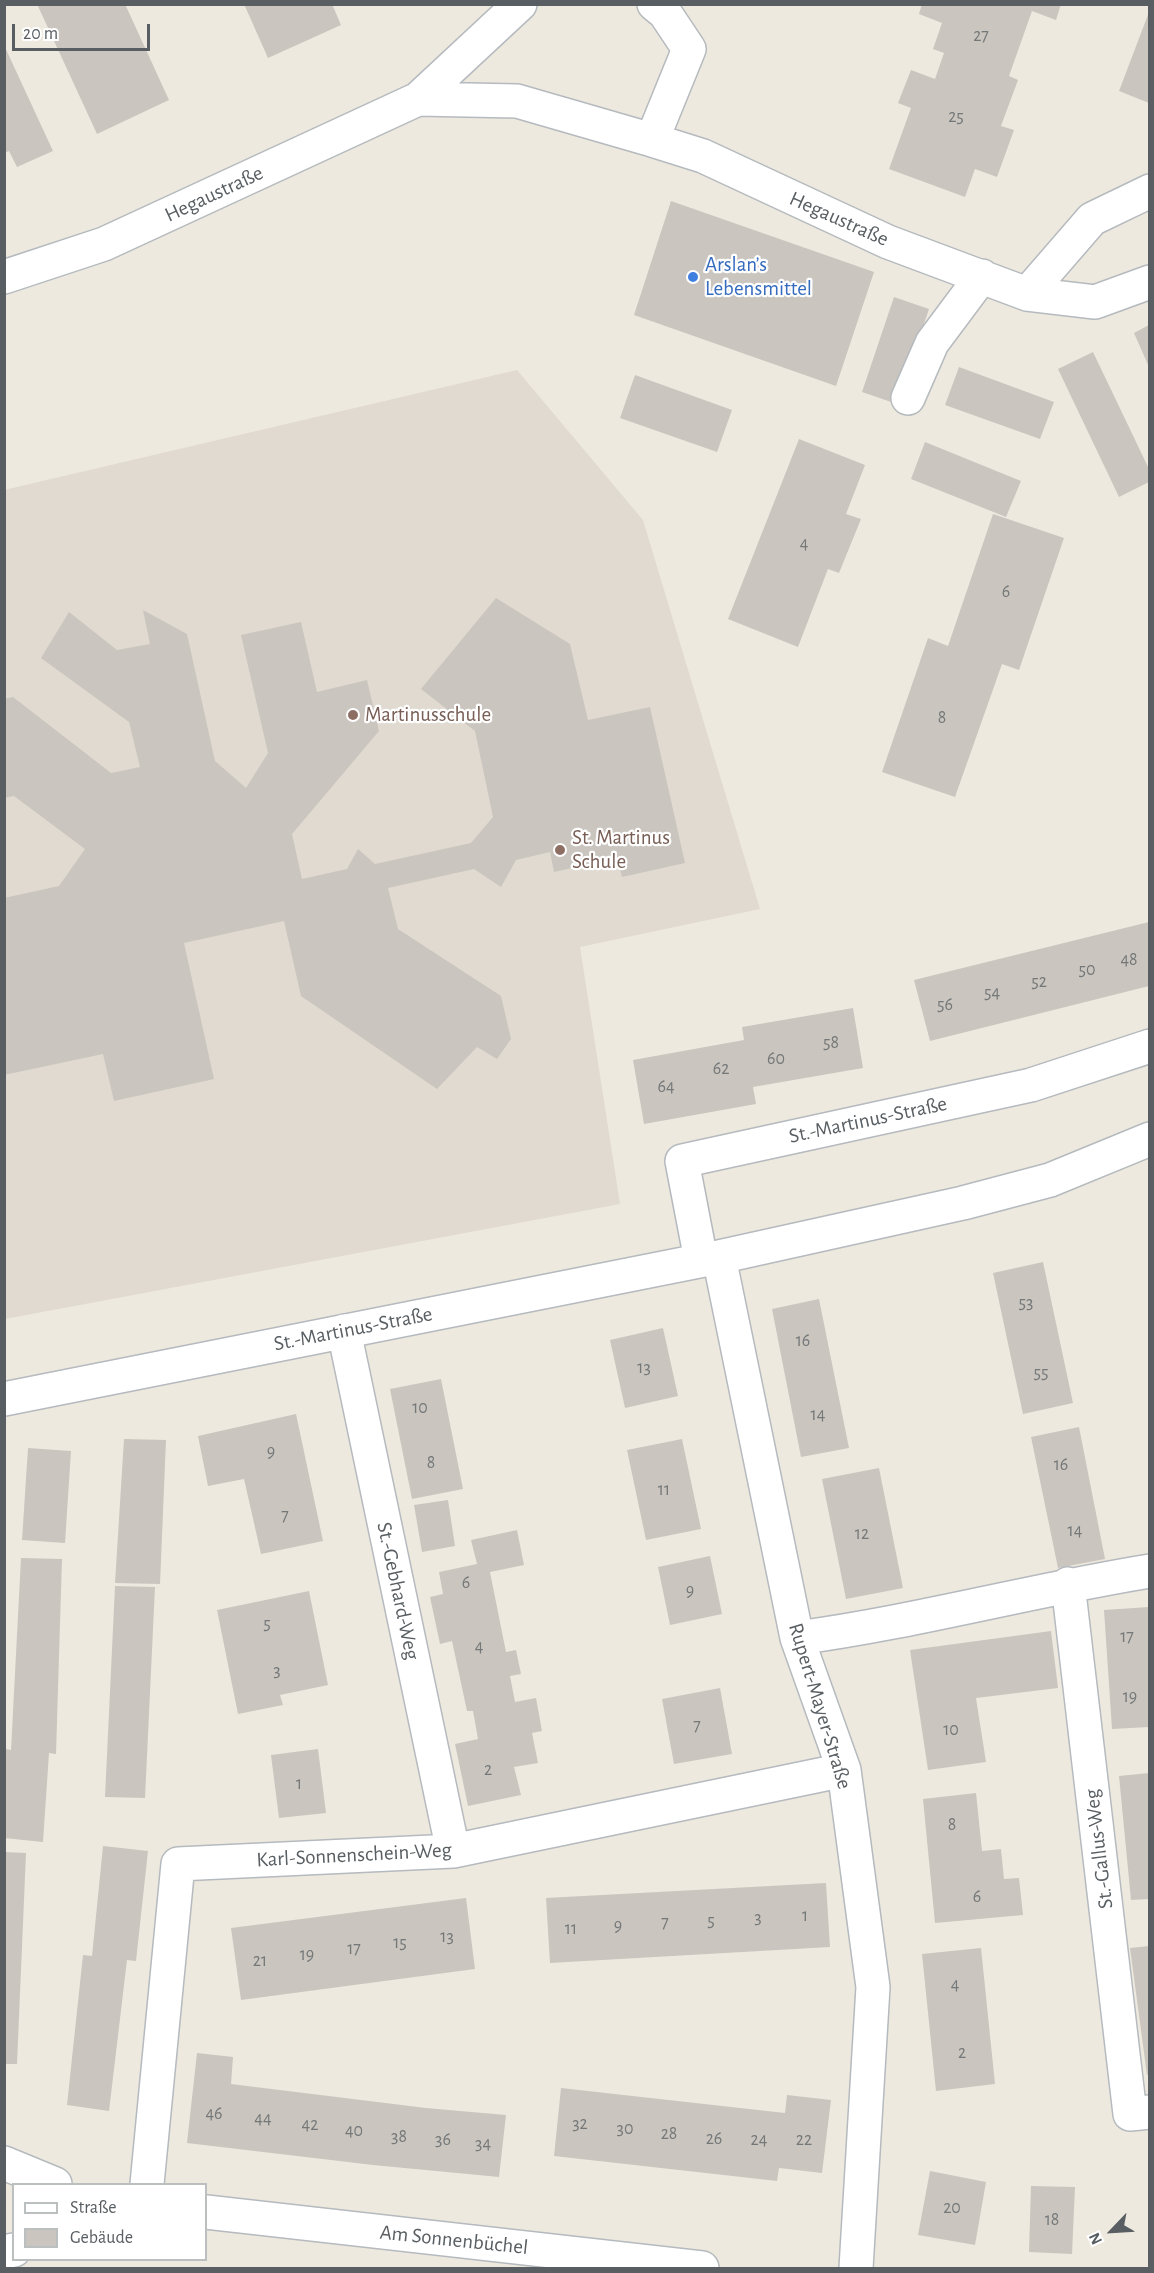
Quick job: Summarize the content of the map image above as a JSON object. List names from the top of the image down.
{
  "streets": {
    "street": [
      "Hegaustraße",
      "St.-Martinus-Straße",
      "St.-Gebhard-Weg",
      "Rupert-Mayer-Straße",
      "St.-Gallus-Weg",
      "Karl-Sonnenschein-Weg",
      "Am Sonnenbüchel"
    ]
  },
  "crossings": [
    ["St.-Martinus-Straße", "St.-Gebhard-Weg"],
    ["St.-Martinus-Straße", "Rupert-Mayer-Straße"],
    ["St.-Gebhard-Weg", "Karl-Sonnenschein-Weg"],
    ["Rupert-Mayer-Straße", "Karl-Sonnenschein-Weg"]
  ],
  "places": ["Arslan’s Lebensmittel", "Martinusschule", "St. Martinus Schule"],
  "house_numbers": [
    "27",
    "25",
    "4",
    "6",
    "8",
    "48",
    "50",
    "52",
    "54",
    "56",
    "58",
    "60",
    "62",
    "64",
    "53",
    "16",
    "13",
    "55",
    "10",
    "14",
    "9",
    "8",
    "16",
    "11",
    "7",
    "14",
    "12",
    "6",
    "9",
    "5",
    "17",
    "4",
    "3",
    "19",
    "7",
    "10",
    "2",
    "1",
    "8",
    "6",
    "1",
    "3",
    "5",
    "7",
    "9",
    "11",
    "13",
    "15",
    "17",
    "19",
    "21",
    "4",
    "2",
    "46",
    "44",
    "32",
    "42",
    "30",
    "40",
    "28",
    "38",
    "26",
    "36",
    "24",
    "22",
    "34",
    "20",
    "18"
  ],
  "legend": ["Straße", "Gebäude"],
  "scale_bar": "20 m",
  "north": "bottom left"
}
